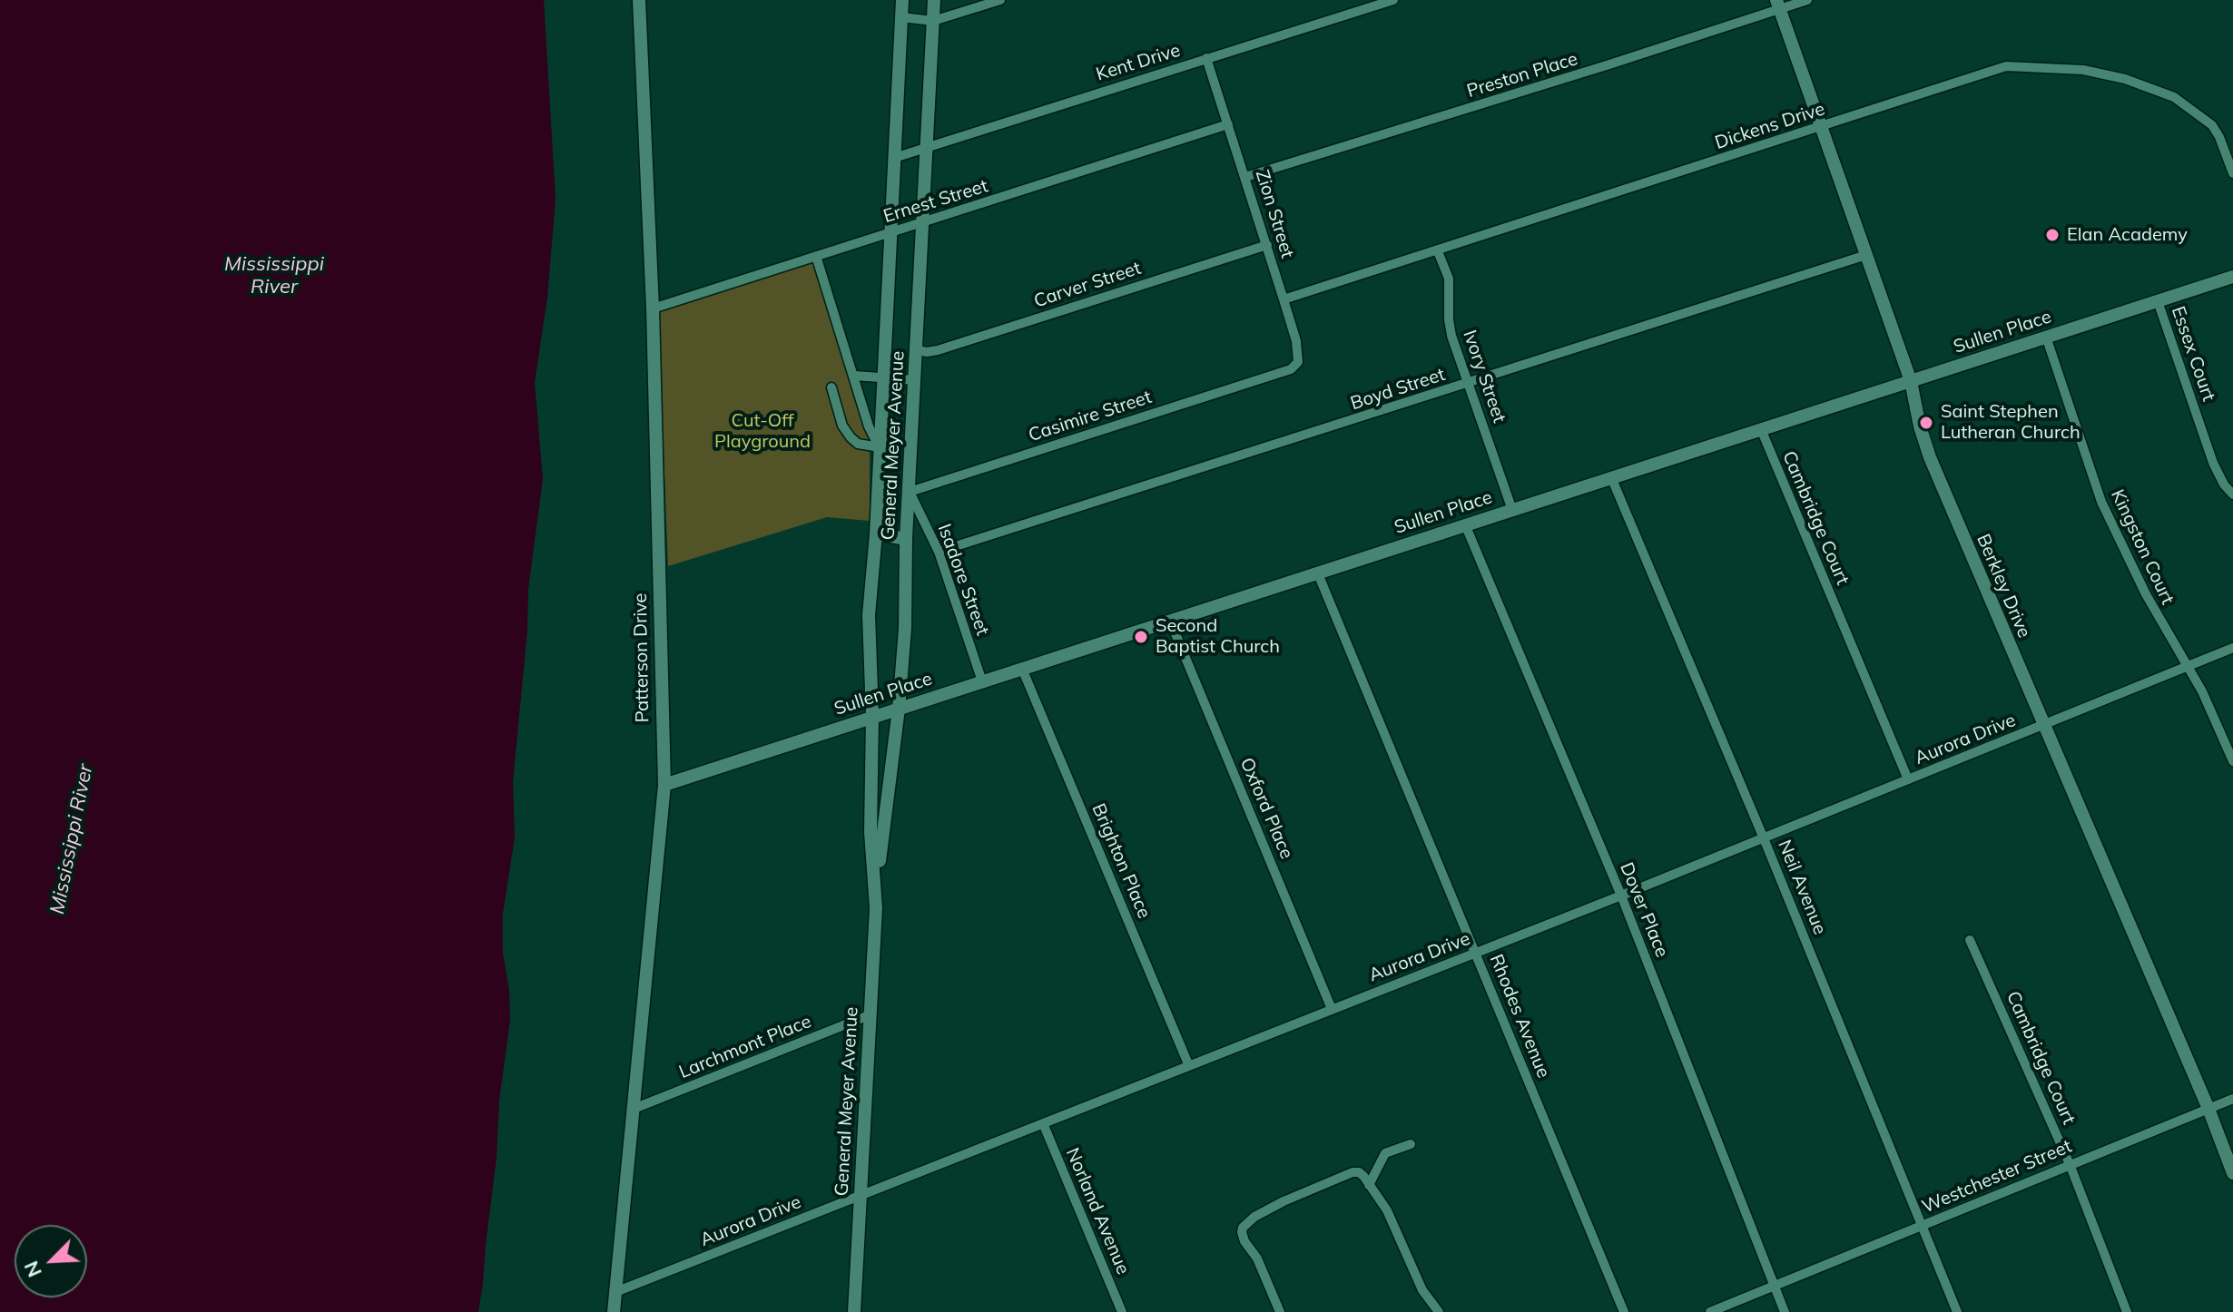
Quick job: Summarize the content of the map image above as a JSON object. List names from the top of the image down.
{
  "streets": {
    "street": [
      "Kent Drive",
      "Preston Place",
      "Dickens Drive",
      "Ernest Street",
      "Zion Street",
      "Carver Street",
      "Sullen Place",
      "Essex Court",
      "Ivory Street",
      "Boyd Street",
      "Casimire Street",
      "General Meyer Avenue",
      "Cambridge Court",
      "Kingston Court",
      "Isadore Street",
      "Berkley Drive",
      "Patterson Drive",
      "Aurora Drive",
      "Oxford Place",
      "Brighton Place",
      "Neil Avenue",
      "Dover Place",
      "Rhodes Avenue",
      "Larchmont Place",
      "Westchester Street",
      "Norland Avenue"
    ]
  },
  "crossings": [
    ["Kent Drive", "Zion Street"],
    ["Kent Drive", "General Meyer Avenue"],
    ["Preston Place", "Zion Street"],
    ["Preston Place", "Berkley Drive"],
    ["Dickens Drive", "Zion Street"],
    ["Dickens Drive", "Ivory Street"],
    ["Dickens Drive", "Berkley Drive"],
    ["Ernest Street", "Zion Street"],
    ["Ernest Street", "General Meyer Avenue"],
    ["Ernest Street", "Patterson Drive"],
    ["Zion Street", "Carver Street"],
    ["Zion Street", "Casimire Street"],
    ["Carver Street", "General Meyer Avenue"],
    ["Sullen Place", "Essex Court"],
    ["Sullen Place", "Ivory Street"],
    ["Sullen Place", "General Meyer Avenue"],
    ["Sullen Place", "Cambridge Court"],
    ["Sullen Place", "Kingston Court"],
    ["Sullen Place", "Isadore Street"],
    ["Sullen Place", "Berkley Drive"],
    ["Sullen Place", "Patterson Drive"],
    ["Sullen Place", "Oxford Place"],
    ["Sullen Place", "Brighton Place"],
    ["Sullen Place", "Neil Avenue"],
    ["Sullen Place", "Dover Place"],
    ["Sullen Place", "Rhodes Avenue"],
    ["Ivory Street", "Boyd Street"],
    ["Boyd Street", "Isadore Street"],
    ["Boyd Street", "Berkley Drive"],
    ["Casimire Street", "General Meyer Avenue"],
    ["Casimire Street", "Isadore Street"],
    ["General Meyer Avenue", "Isadore Street"],
    ["General Meyer Avenue", "Aurora Drive"],
    ["General Meyer Avenue", "Larchmont Place"],
    ["Cambridge Court", "Aurora Drive"],
    ["Cambridge Court", "Westchester Street"],
    ["Kingston Court", "Aurora Drive"],
    ["Berkley Drive", "Aurora Drive"],
    ["Berkley Drive", "Westchester Street"],
    ["Patterson Drive", "Aurora Drive"],
    ["Patterson Drive", "Larchmont Place"],
    ["Aurora Drive", "Oxford Place"],
    ["Aurora Drive", "Brighton Place"],
    ["Aurora Drive", "Neil Avenue"],
    ["Aurora Drive", "Dover Place"],
    ["Aurora Drive", "Rhodes Avenue"],
    ["Aurora Drive", "Norland Avenue"],
    ["Neil Avenue", "Westchester Street"],
    ["Dover Place", "Westchester Street"]
  ],
  "water": ["Mississippi River"],
  "parks": ["Cut-Off Playground"],
  "places": ["Elan Academy", "Saint Stephen Lutheran Church", "Second Baptist Church"],
  "north": "bottom left"
}
